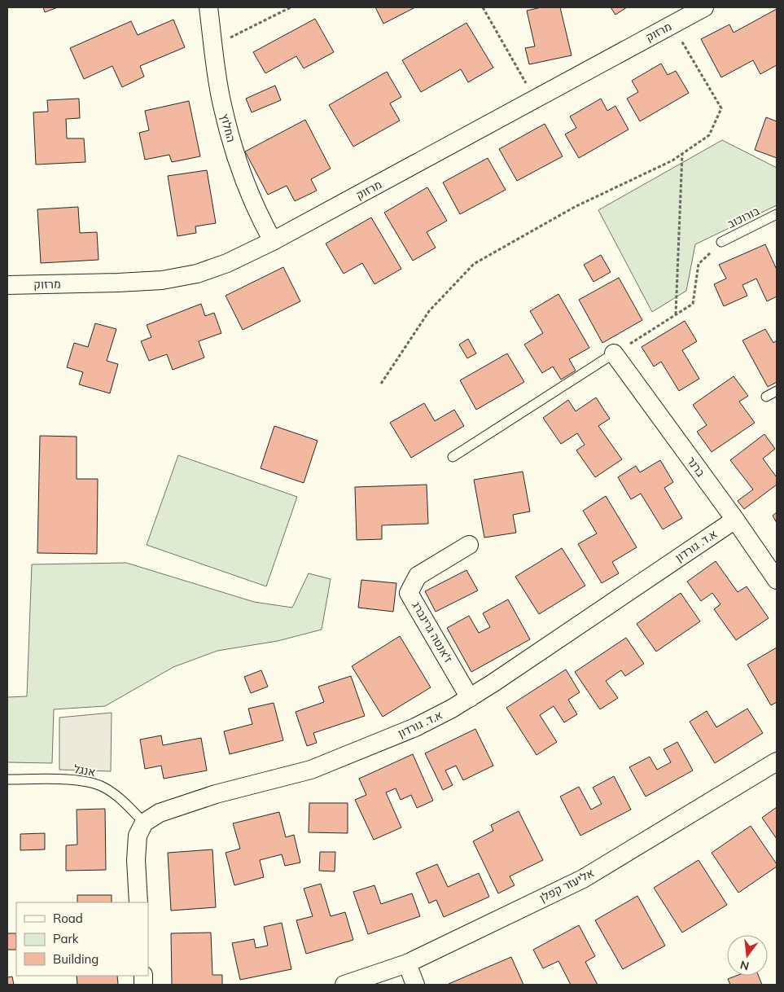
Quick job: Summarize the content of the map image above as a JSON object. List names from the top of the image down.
{
  "streets": {
    "street": [
      "מרזוק",
      "החלוץ",
      "ברנר",
      "א.ד. גורדון",
      "ז'אנטה גרינברג",
      "אליעזר קפלן"
    ],
    "lane": ["בורוכוב", "אנגל"]
  },
  "crossings": [
    ["מרזוק", "החלוץ"],
    ["ברנר", "א.ד. גורדון"],
    ["א.ד. גורדון", "ז'אנטה גרינברג"],
    ["א.ד. גורדון", "אנגל"]
  ],
  "legend": ["Road", "Park", "Building"],
  "north": "bottom"
}
